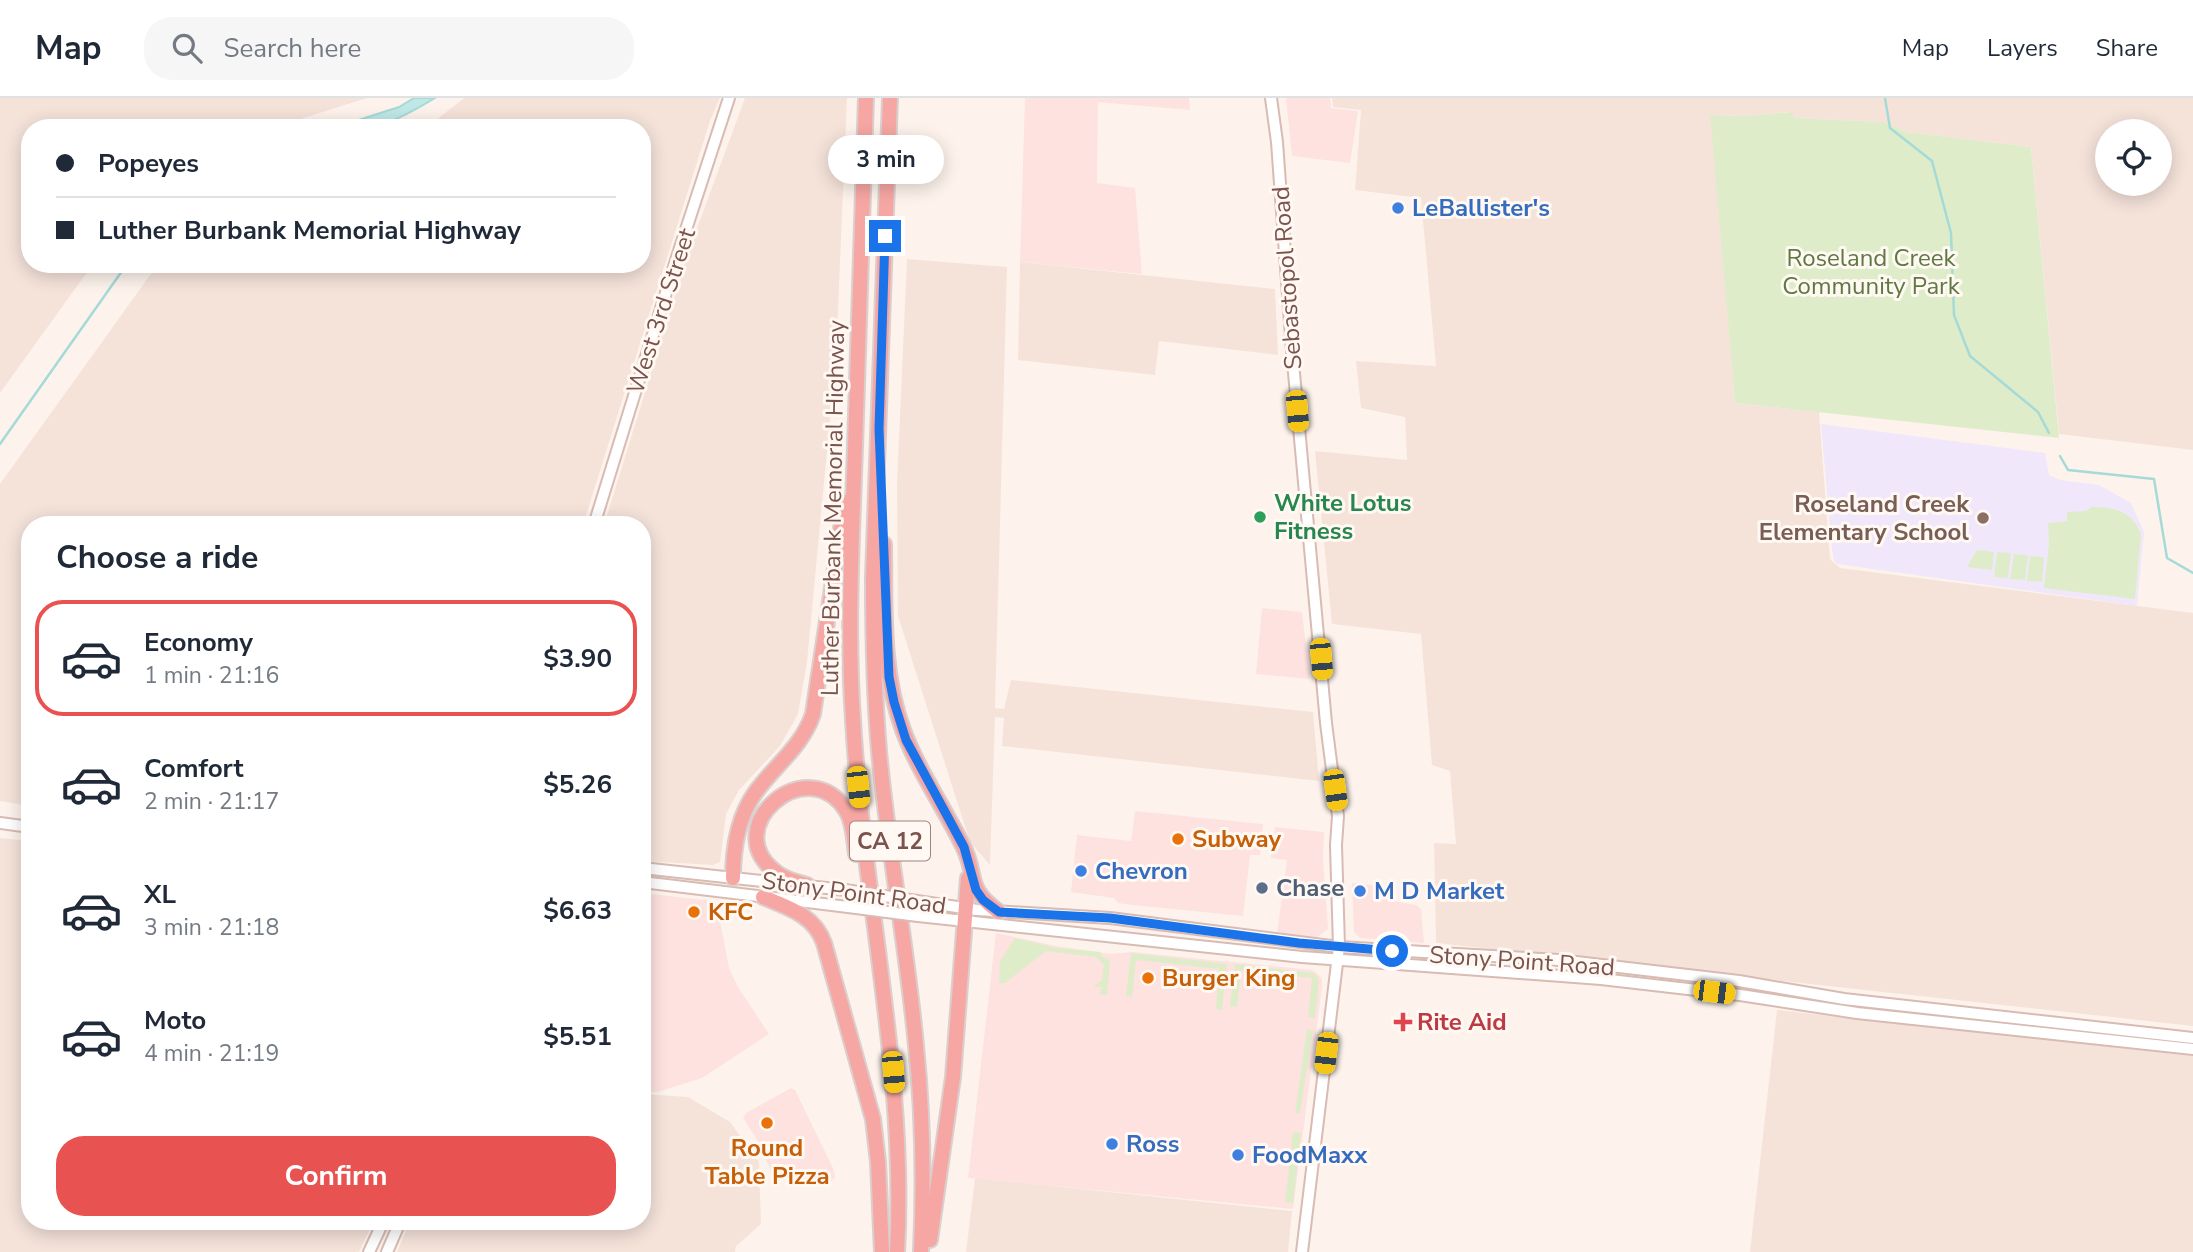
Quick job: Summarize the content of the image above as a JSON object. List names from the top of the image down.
{
  "streets": {
    "highway": ["Luther Burbank Memorial Highway", "CA 12"],
    "main road": ["Sebastopol Road", "West 3rd Street", "Stony Point Road"]
  },
  "crossings": [
    ["Sebastopol Road", "Stony Point Road"]
  ],
  "parks": ["Roseland Creek Community Park"],
  "places": {
    "other": [
      "LeBallister's",
      "White Lotus Fitness",
      "Roseland Creek Elementary School",
      "Subway",
      "Chevron",
      "Chase",
      "M D Market",
      "KFC",
      "Burger King",
      "Round Table Pizza",
      "Ross",
      "FoodMaxx"
    ],
    "health": ["Rite Aid"]
  },
  "page": {
    "header": "Map",
    "search": "Search here",
    "nav": ["Map", "Layers", "Share"],
    "banner": ["Popeyes", "Luther Burbank Memorial Highway"],
    "bubble": "3 min",
    "heading": "Choose a ride",
    "list": [
      {
        "name": "Economy",
        "note": "1 min · 21:16",
        "value": "$3.90"
      },
      {
        "name": "Comfort",
        "note": "2 min · 21:17",
        "value": "$5.26"
      },
      {
        "name": "XL",
        "note": "3 min · 21:18",
        "value": "$6.63"
      },
      {
        "name": "Moto",
        "note": "4 min · 21:19",
        "value": "$5.51"
      }
    ],
    "buttons": "Confirm"
  }
}
